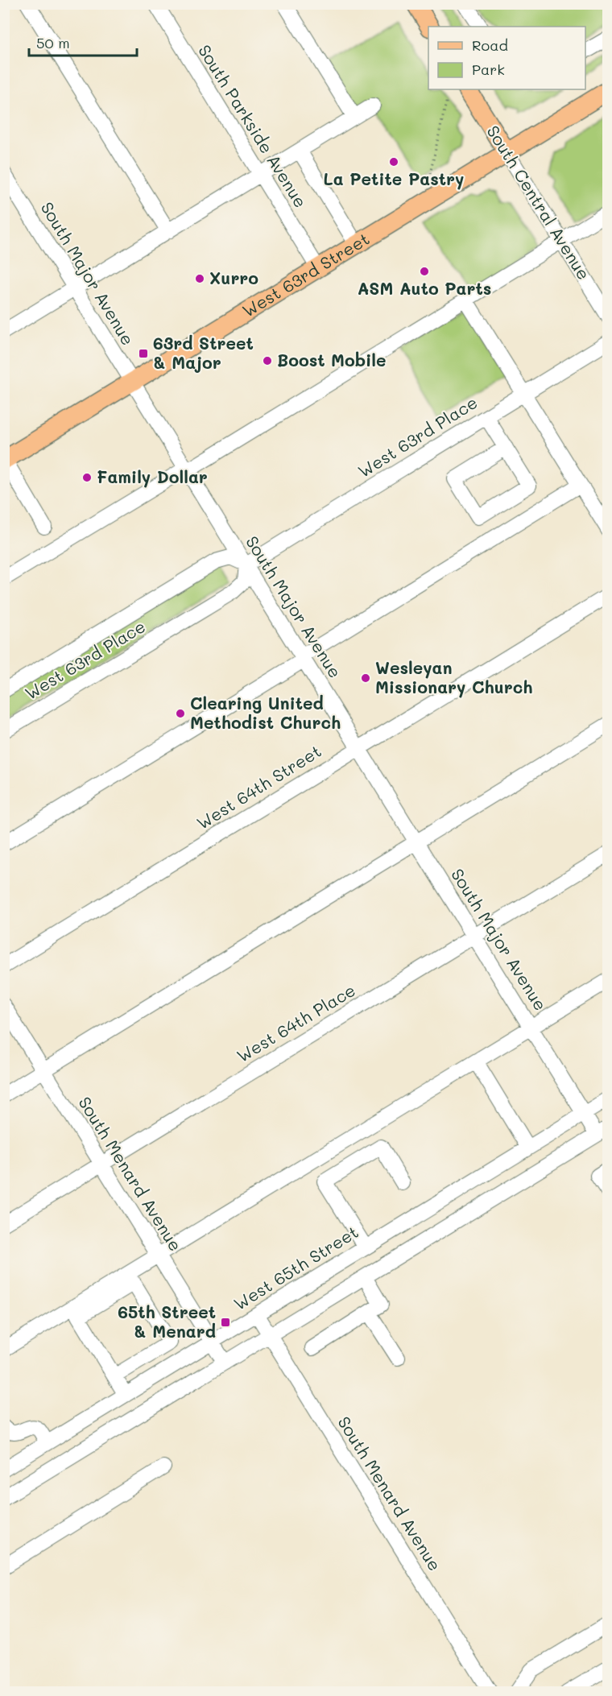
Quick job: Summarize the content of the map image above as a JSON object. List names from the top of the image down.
{
  "streets": {
    "main road": ["South Central Avenue", "West 63rd Street"],
    "street": [
      "South Parkside Avenue",
      "South Major Avenue",
      "West 63rd Place",
      "West 64th Street",
      "West 64th Place",
      "South Menard Avenue",
      "West 65th Street"
    ]
  },
  "crossings": [
    ["South Parkside Avenue", "West 63rd Street"],
    ["South Central Avenue", "West 63rd Street"],
    ["South Major Avenue", "West 63rd Street"],
    ["South Major Avenue", "West 63rd Place"],
    ["South Major Avenue", "West 64th Street"],
    ["South Major Avenue", "West 64th Place"],
    ["South Major Avenue", "West 65th Street"],
    ["West 64th Place", "South Menard Avenue"],
    ["South Menard Avenue", "West 65th Street"]
  ],
  "places": {
    "other": [
      "La Petite Pastry",
      "ASM Auto Parts",
      "Xurro",
      "Boost Mobile",
      "Family Dollar",
      "Wesleyan Missionary Church",
      "Clearing United Methodist Church"
    ],
    "transit": ["63rd Street & Major", "65th Street & Menard"]
  },
  "legend": ["Road", "Park"],
  "scale_bar": "50 m"
}
